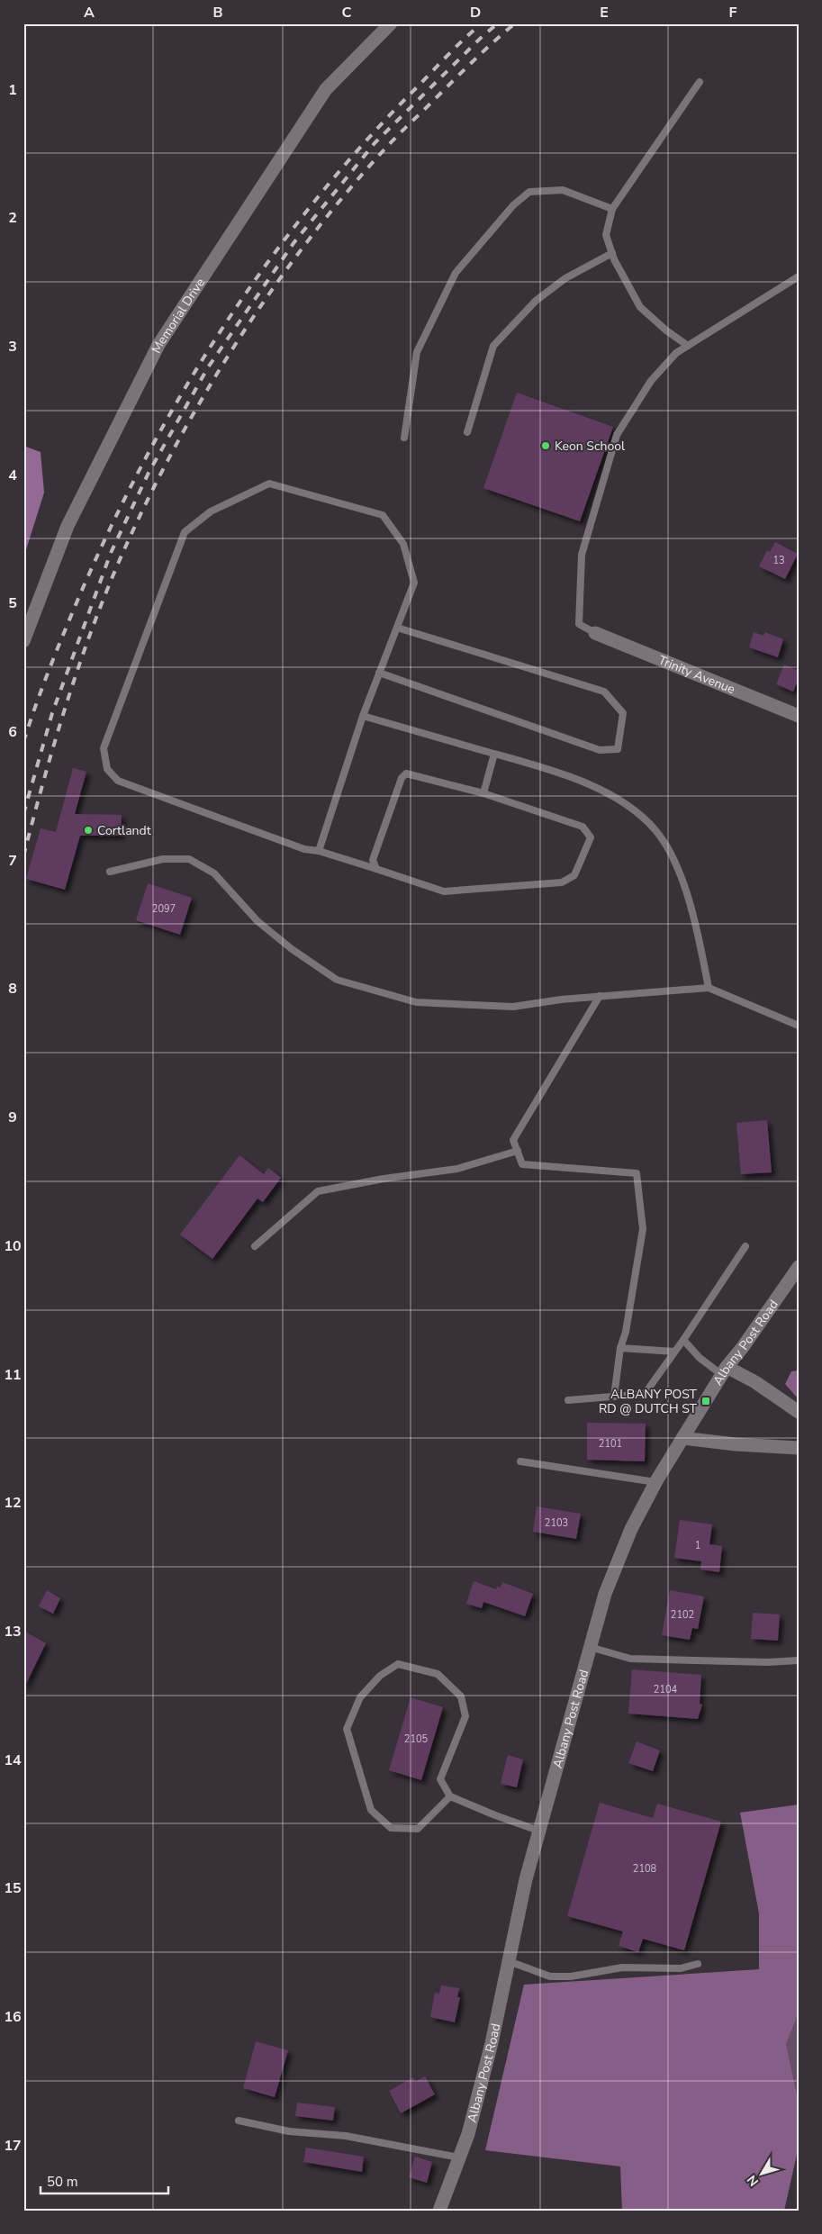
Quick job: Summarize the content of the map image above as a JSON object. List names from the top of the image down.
{
  "streets": {
    "street": ["Memorial Drive", "Trinity Avenue", "Albany Post Road"]
  },
  "places": {
    "other": ["Keon School", "Cortlandt"],
    "transit": ["ALBANY POST RD @ DUTCH ST"]
  },
  "house_numbers": [
    "13",
    "2097",
    "2101",
    "2103",
    "1",
    "2102",
    "2104",
    "2105",
    "2108"
  ],
  "scale_bar": "50 m",
  "north": "bottom left",
  "grid": {
    "columns": [
      "A",
      "B",
      "C",
      "D",
      "E",
      "F"
    ],
    "rows": [
      "1",
      "2",
      "3",
      "4",
      "5",
      "6",
      "7",
      "8",
      "9",
      "10",
      "11",
      "12",
      "13",
      "14",
      "15",
      "16",
      "17"
    ]
  }
}
